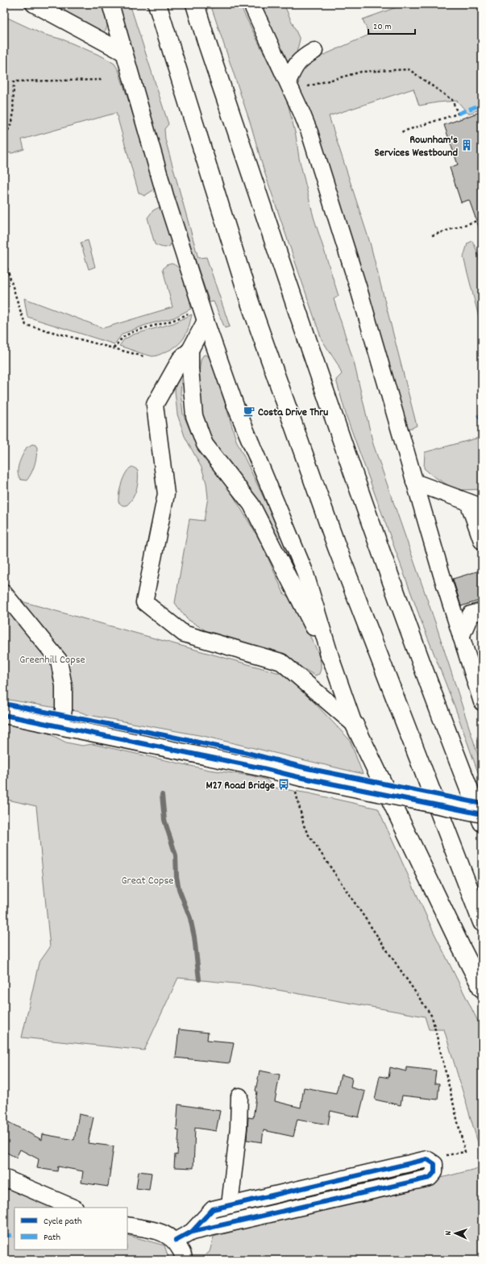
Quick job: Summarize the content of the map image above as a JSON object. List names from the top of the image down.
{
  "parks": ["Greenhill Copse", "Great Copse"],
  "places": {
    "building": ["Rownham's Services Westbound"],
    "cafe": ["Costa Drive Thru"],
    "bus stop": ["M27 Road Bridge"]
  },
  "legend": ["Cycle path", "Path"],
  "scale_bar": "20 m",
  "north": "left"
}
